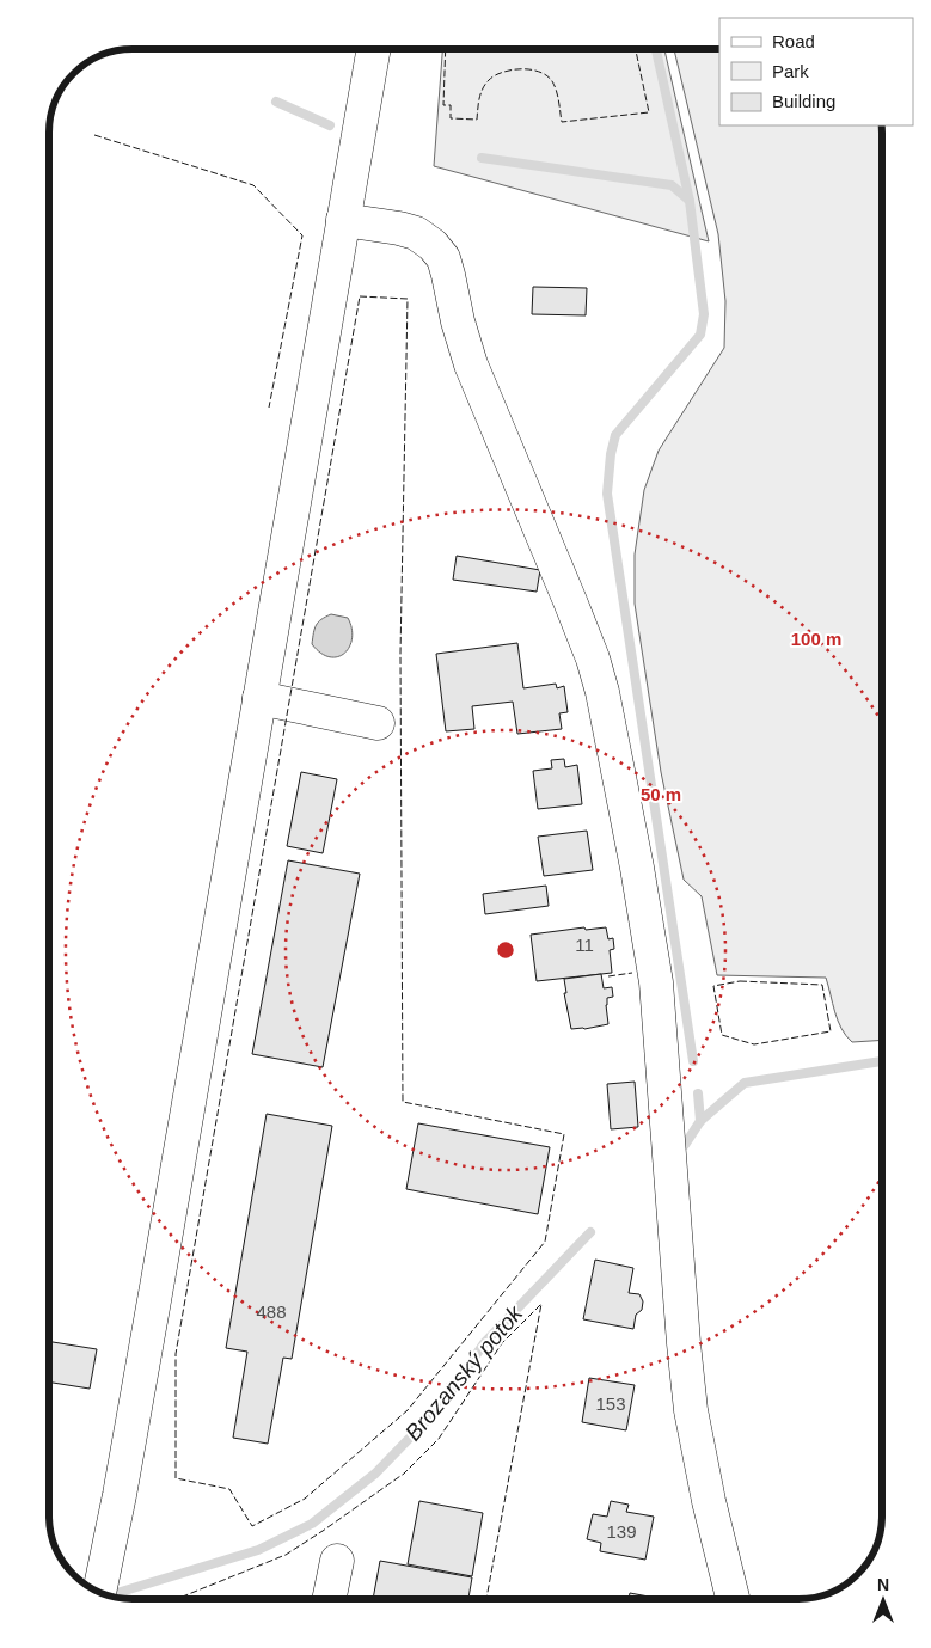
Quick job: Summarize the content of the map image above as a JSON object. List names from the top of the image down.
{
  "water": ["Brozanský potok"],
  "house_numbers": [
    "11",
    "488",
    "153",
    "139"
  ],
  "legend": ["Road", "Park", "Building"],
  "north": "top",
  "rings": ["100 m", "50 m"]
}
